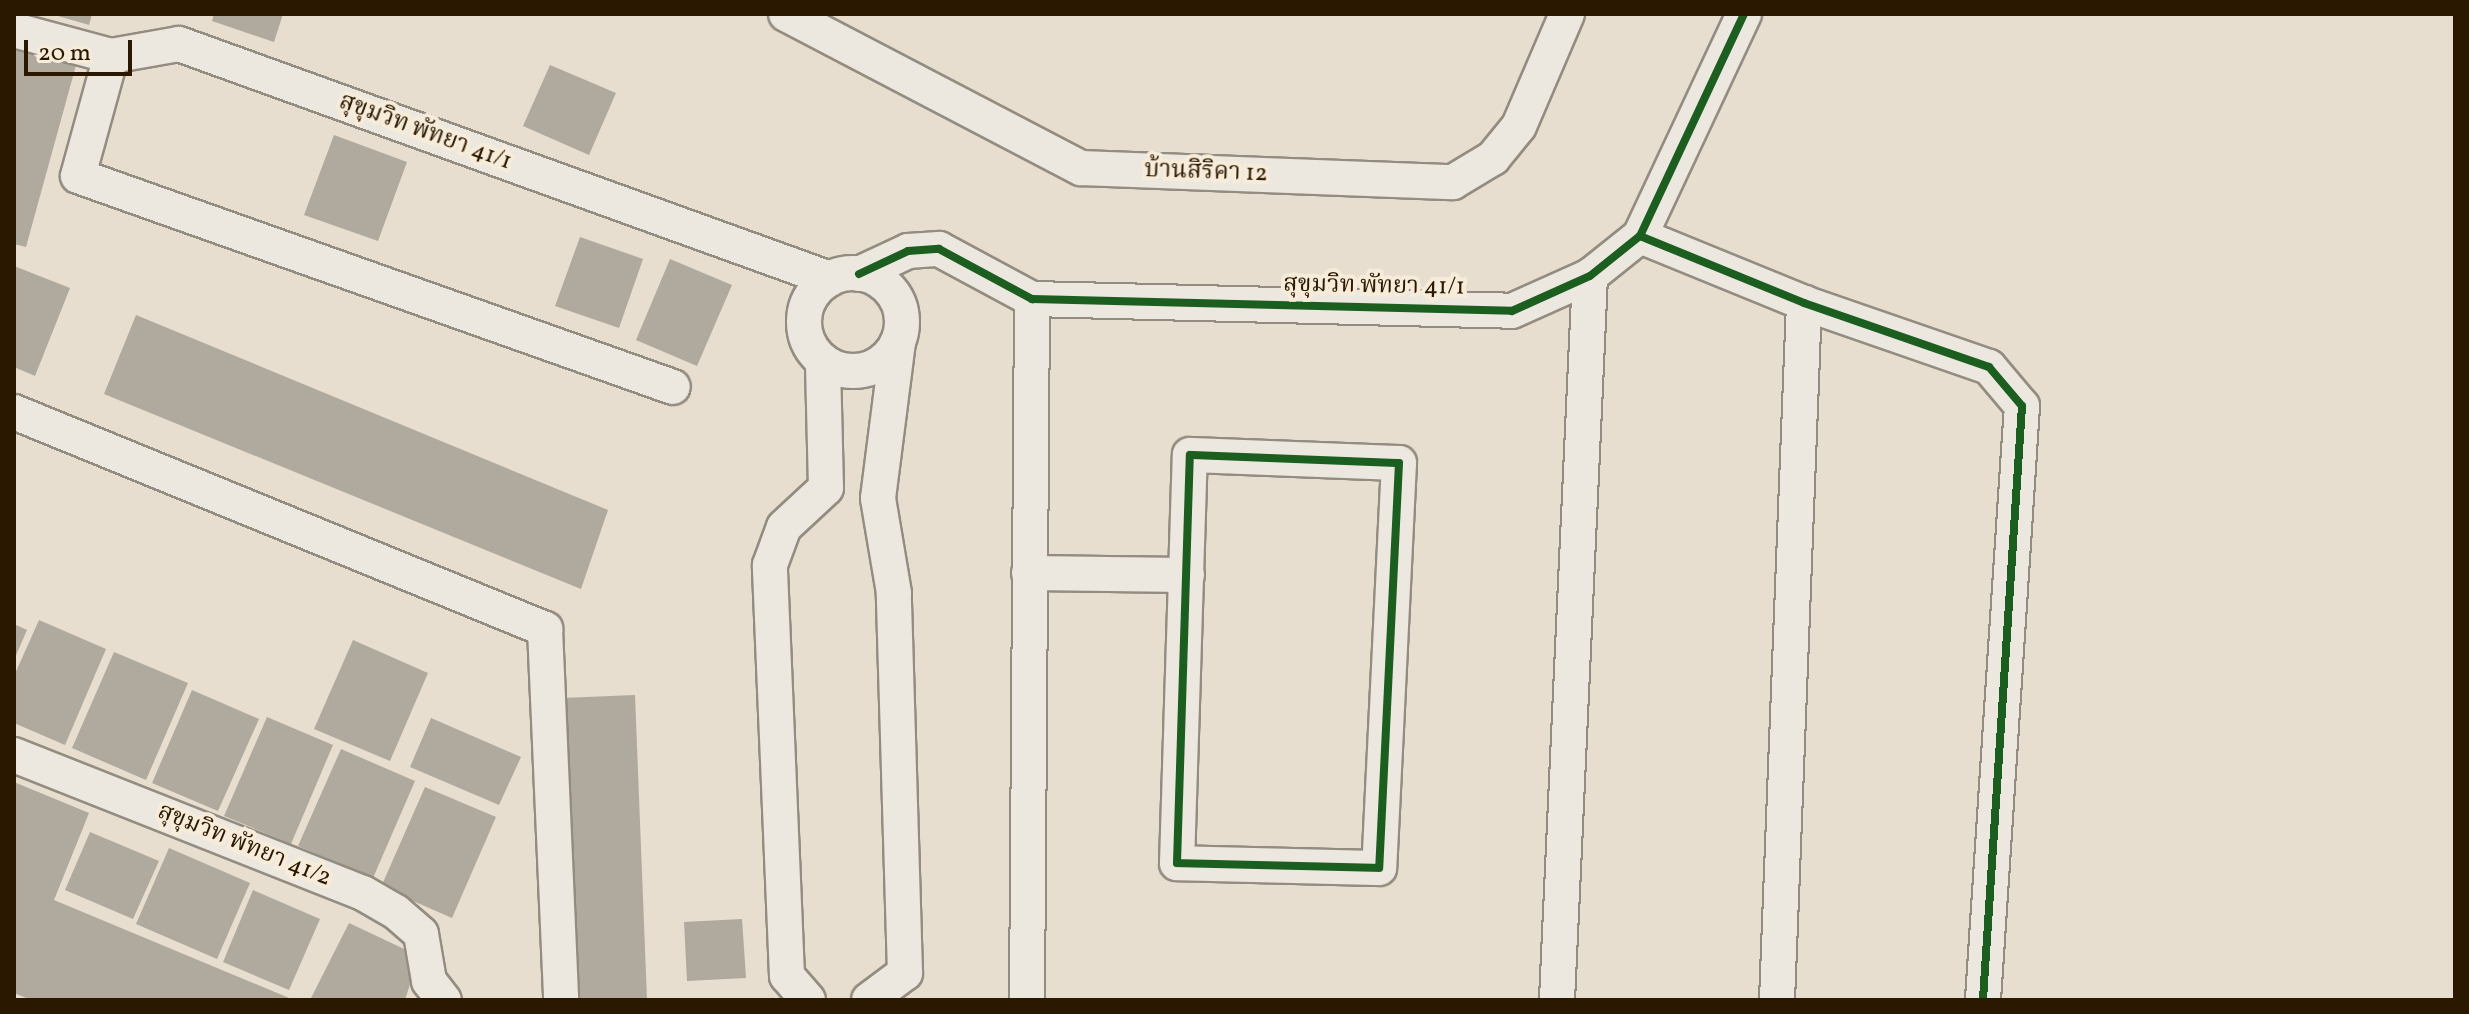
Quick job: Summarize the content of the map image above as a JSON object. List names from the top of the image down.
{
  "streets": {
    "street": ["สุขุมวิท พัทยา 41/1", "บ้านสิริคา 12", "สุขุมวิท พัทยา 41/2"]
  },
  "scale_bar": "20 m"
}
